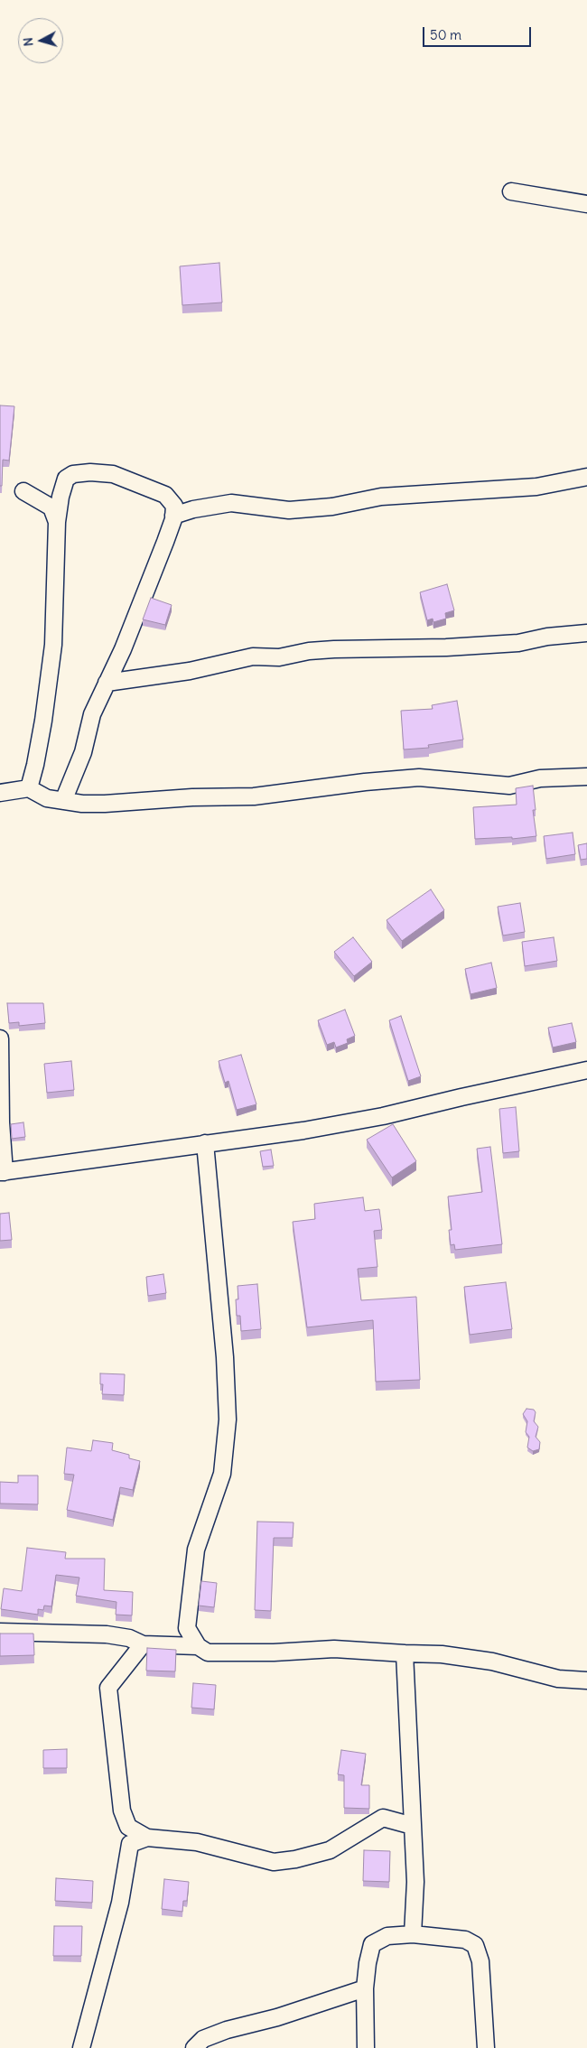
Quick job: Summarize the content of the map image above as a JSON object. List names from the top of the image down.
{
  "scale_bar": "50 m",
  "north": "left"
}
